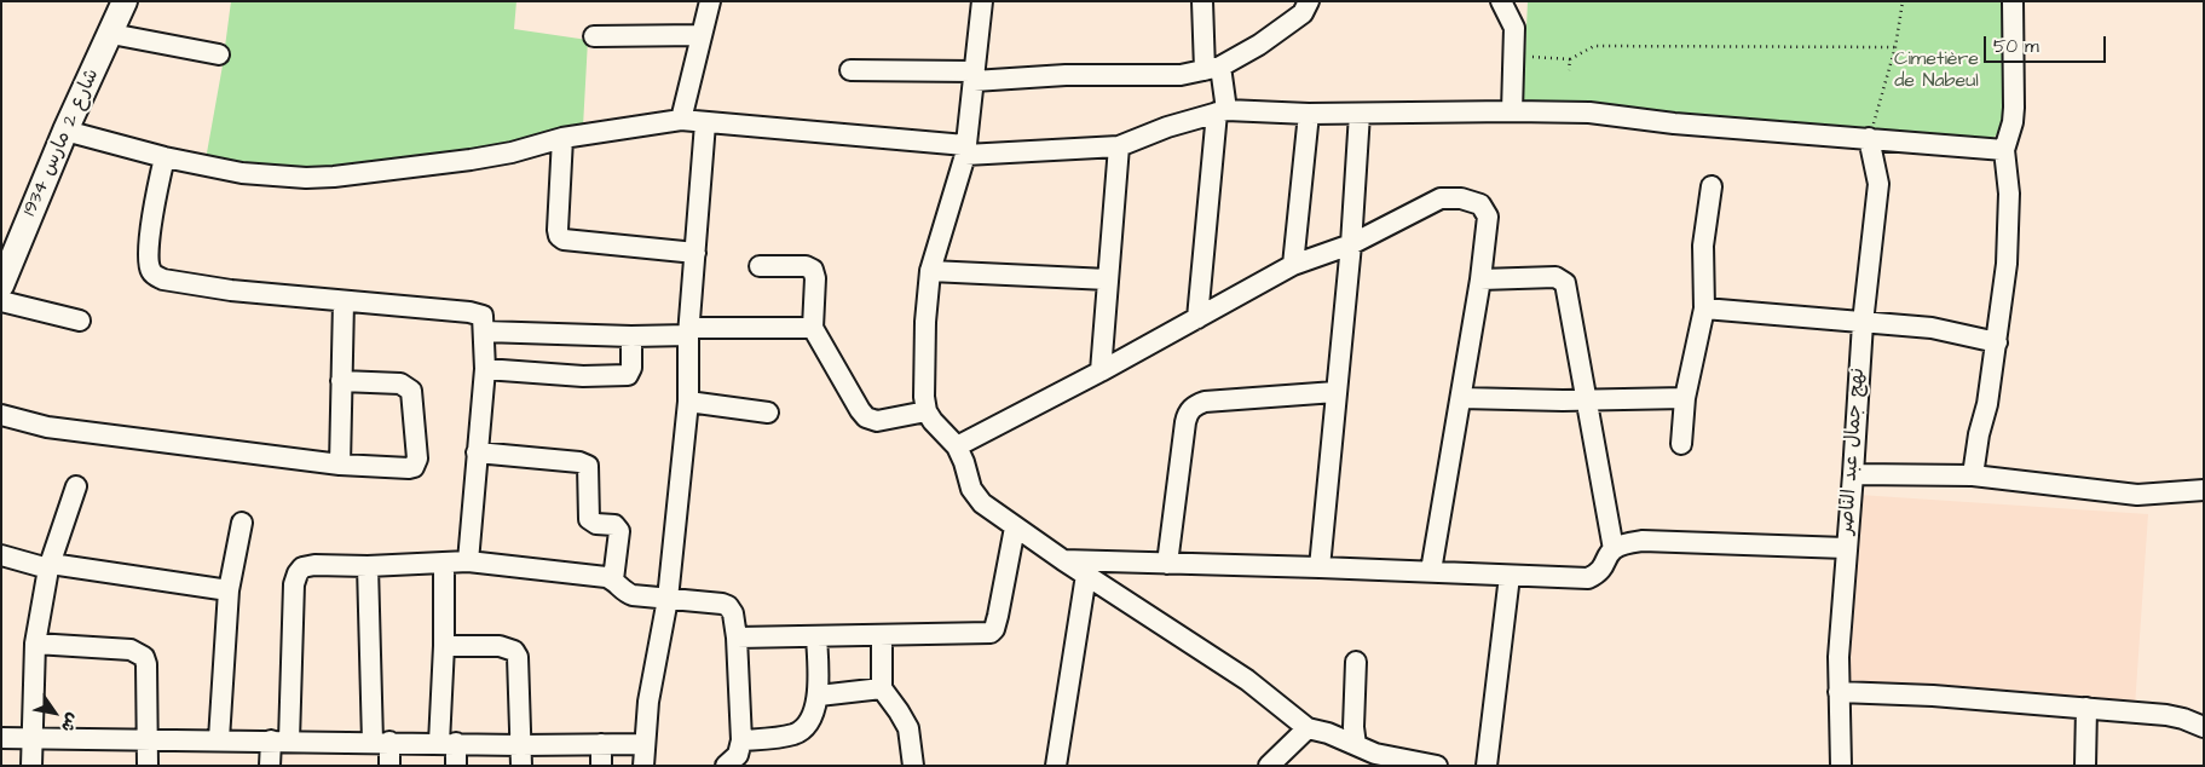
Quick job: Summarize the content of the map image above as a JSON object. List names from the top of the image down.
{
  "streets": {
    "street": ["شارع 2 مارس 1934", "نهج جمال عبد الناصر"]
  },
  "parks": ["Cimetière de Nabeul"],
  "scale_bar": "50 m",
  "north": "bottom right"
}
